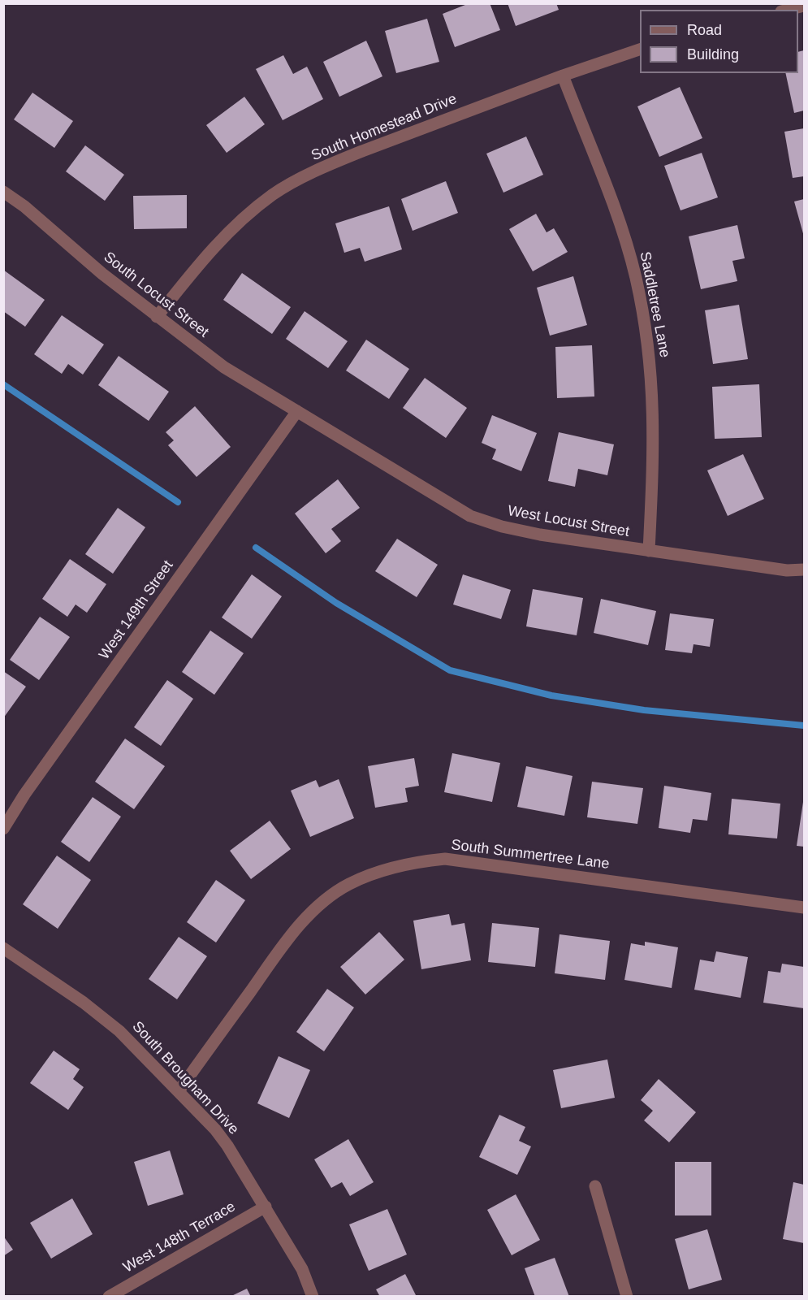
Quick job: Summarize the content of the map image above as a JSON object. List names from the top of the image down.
{
  "streets": {
    "street": [
      "South Homestead Drive",
      "South Locust Street",
      "Saddletree Lane",
      "West Locust Street",
      "West 149th Street",
      "South Summertree Lane",
      "South Brougham Drive",
      "West 148th Terrace"
    ]
  },
  "crossings": [
    ["South Homestead Drive", "South Locust Street"],
    ["South Homestead Drive", "Saddletree Lane"],
    ["South Locust Street", "West Locust Street"],
    ["South Locust Street", "West 149th Street"],
    ["Saddletree Lane", "West Locust Street"],
    ["West Locust Street", "West 149th Street"],
    ["South Summertree Lane", "South Brougham Drive"],
    ["South Brougham Drive", "West 148th Terrace"]
  ],
  "legend": ["Road", "Building"]
}
